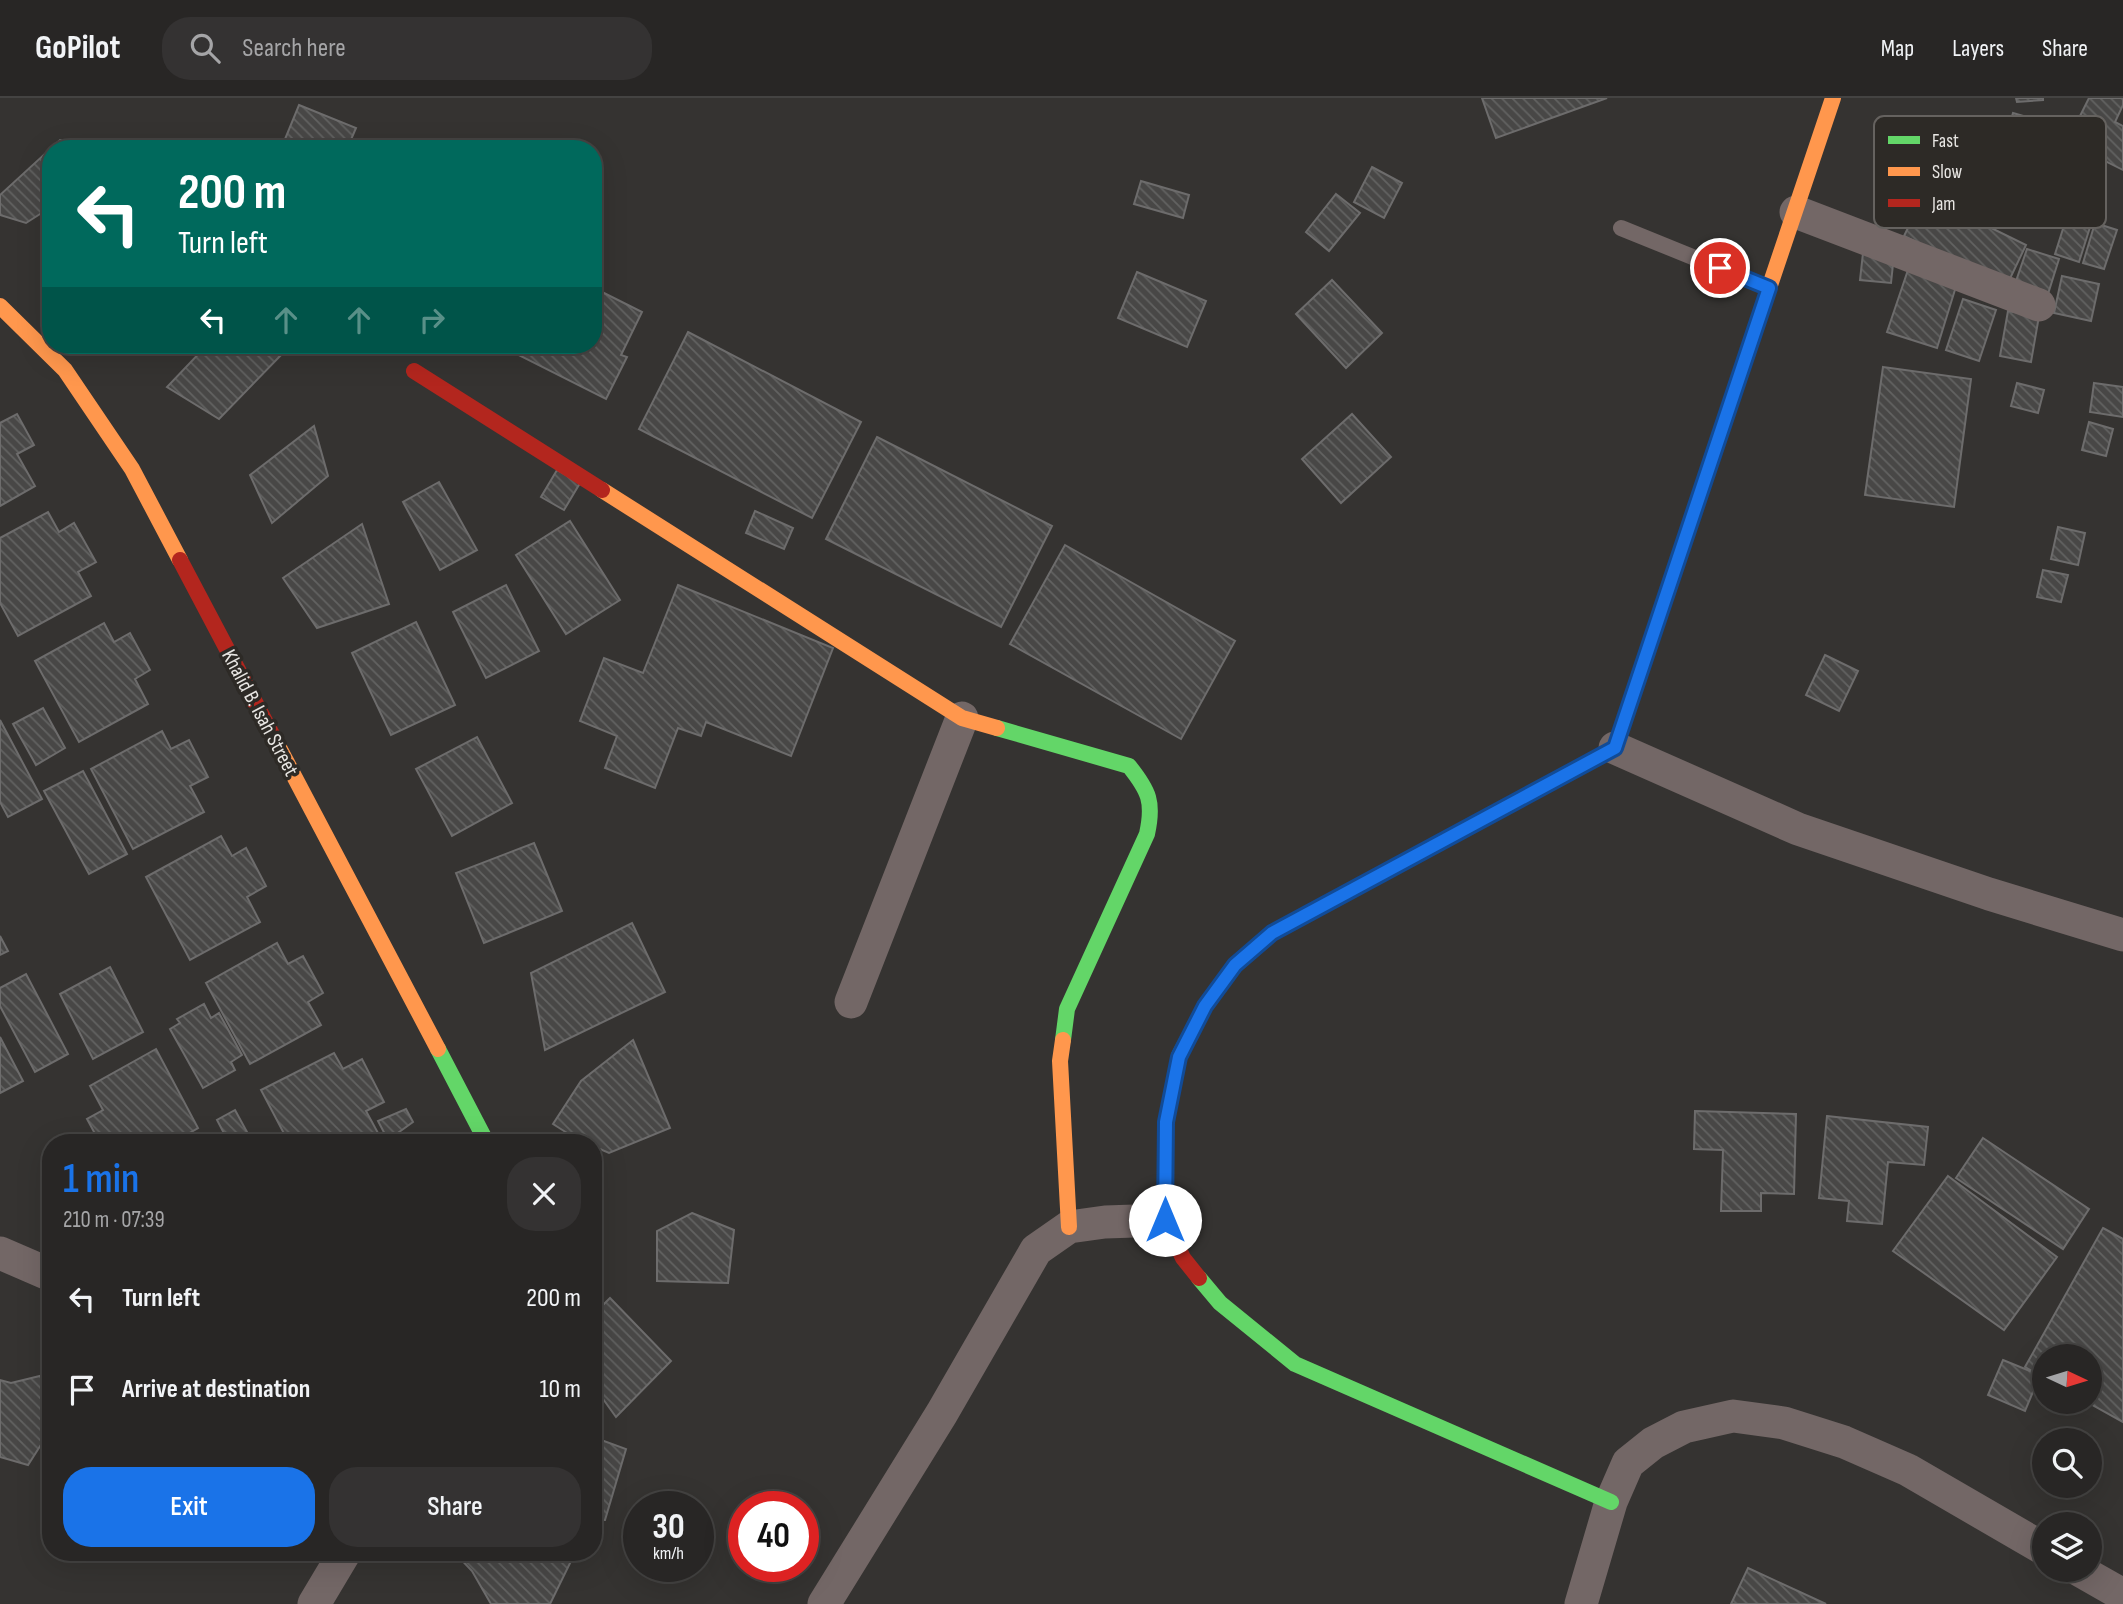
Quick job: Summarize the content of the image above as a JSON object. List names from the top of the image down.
{
  "streets": {
    "street": ["Khalid B. Isah Street"]
  },
  "legend": ["Fast", "Slow", "Jam"],
  "north": "right",
  "page": {
    "header": "GoPilot",
    "search": "Search here",
    "nav": ["Map", "Layers", "Share"],
    "turn": ["200 m", "Turn left"],
    "heading": ["1 min", "210 m · 07:39"],
    "list": [
      {
        "name": "Turn left",
        "value": "200 m"
      },
      {
        "name": "Arrive at destination",
        "value": "10 m"
      }
    ],
    "buttons": ["Exit", "Share"],
    "speed": "30 km/h",
    "limit": "40"
  }
}
